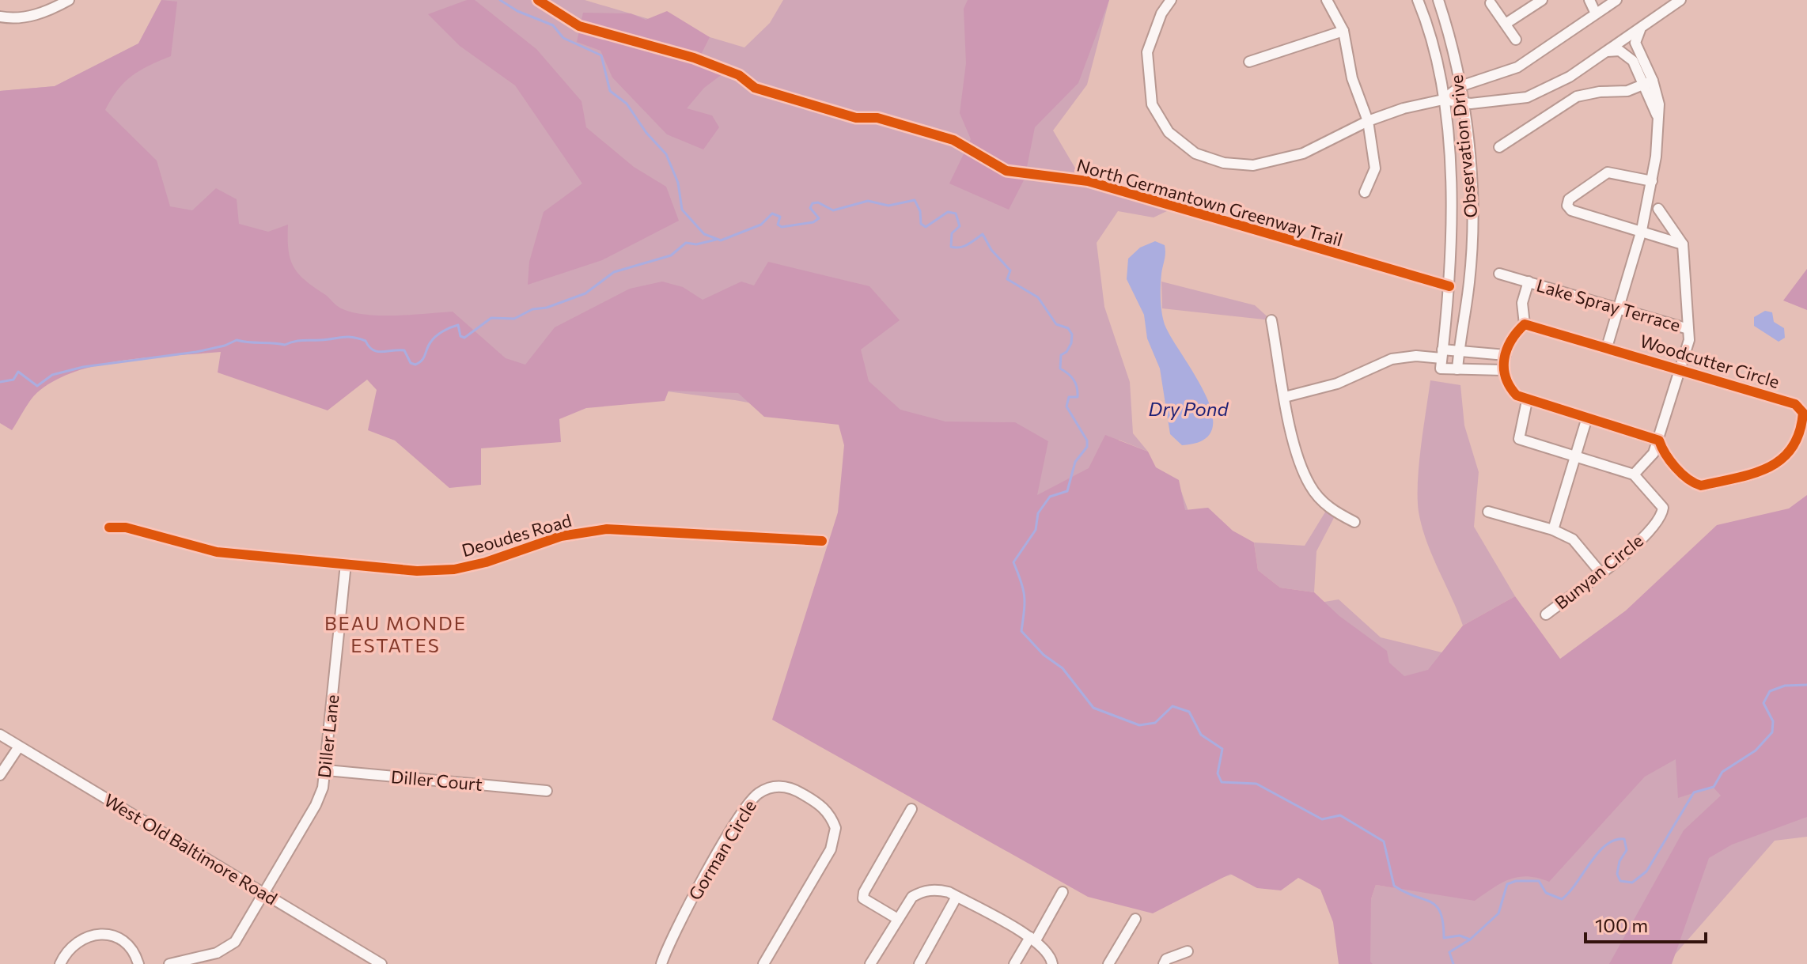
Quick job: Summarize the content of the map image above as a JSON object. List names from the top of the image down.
{
  "streets": {
    "street": [
      "Observation Drive",
      "Lake Spray Terrace",
      "Woodcutter Circle",
      "Deoudes Road",
      "Bunyan Circle",
      "Diller Lane",
      "Diller Court",
      "West Old Baltimore Road",
      "Gorman Circle"
    ],
    "cycle path": ["North Germantown Greenway Trail"]
  },
  "crossings": [
    ["Lake Spray Terrace", "Woodcutter Circle"],
    ["Deoudes Road", "Diller Lane"],
    ["Diller Lane", "Diller Court"],
    ["Diller Lane", "West Old Baltimore Road"]
  ],
  "districts": ["BEAU MONDE ESTATES"],
  "water": ["Dry Pond"],
  "scale_bar": "100 m"
}
